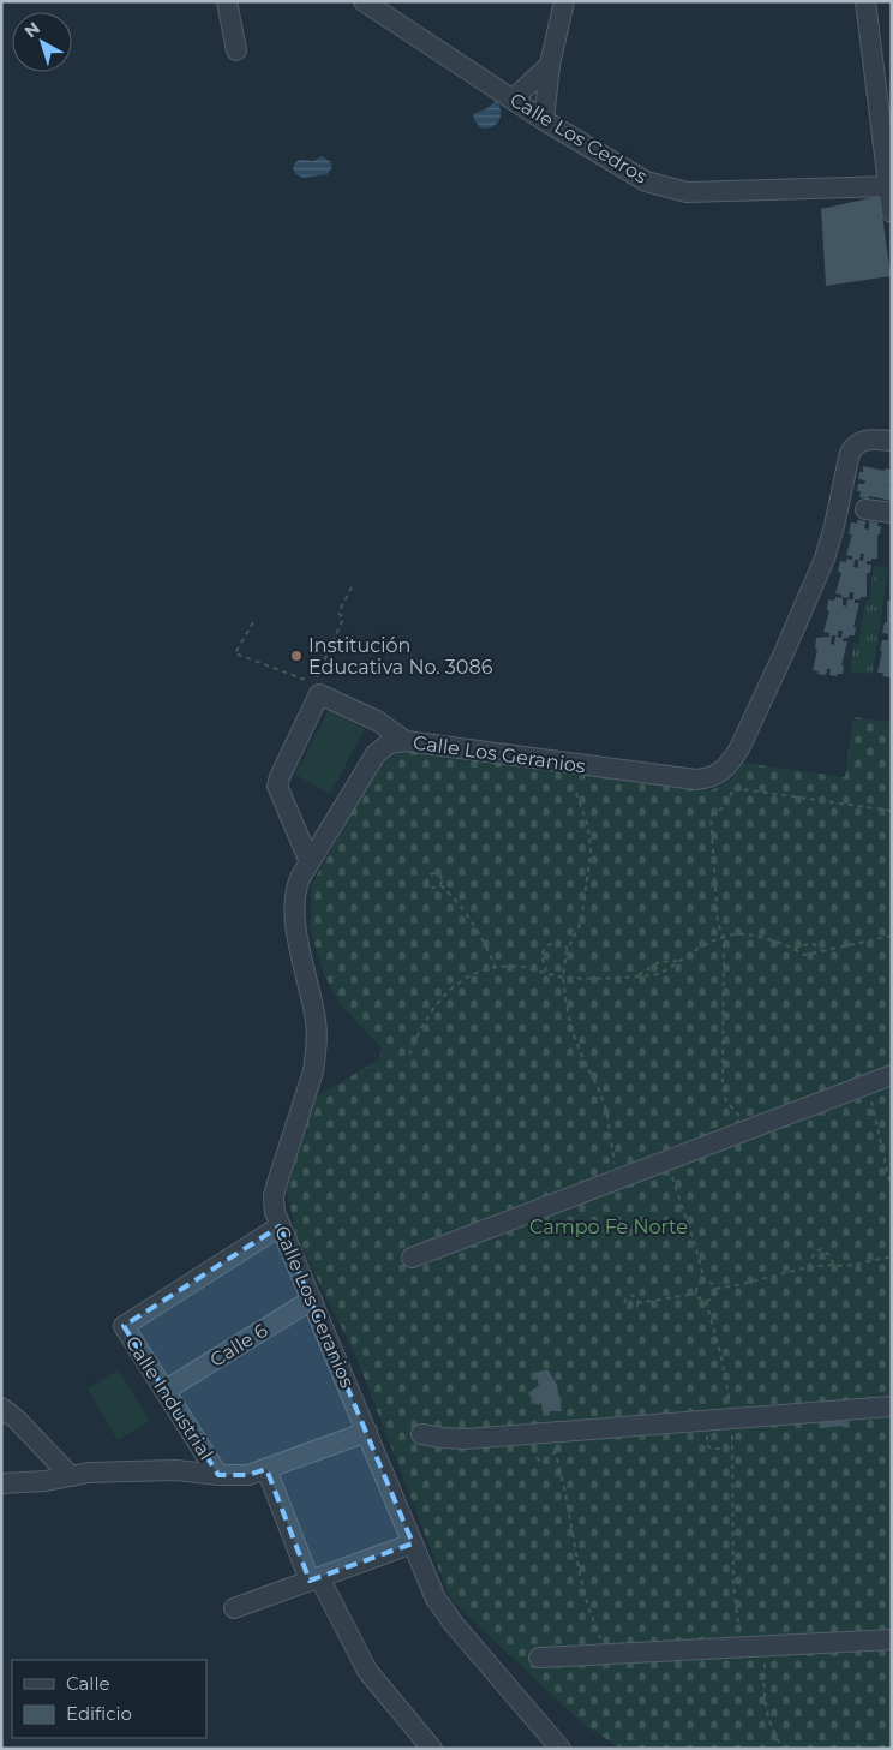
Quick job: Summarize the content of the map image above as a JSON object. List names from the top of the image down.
{
  "streets": {
    "street": [
      "Calle Los Cedros",
      "Calle Los Geranios",
      "Calle 6",
      "Calle Industrial"
    ]
  },
  "crossings": [
    ["Calle Los Geranios", "Calle 6"],
    ["Calle Los Geranios", "Calle Industrial"],
    ["Calle 6", "Calle Industrial"]
  ],
  "parks": ["Campo Fe Norte"],
  "places": ["Institución Educativa No. 3086"],
  "legend": ["Calle", "Edificio"],
  "north": "top left"
}
